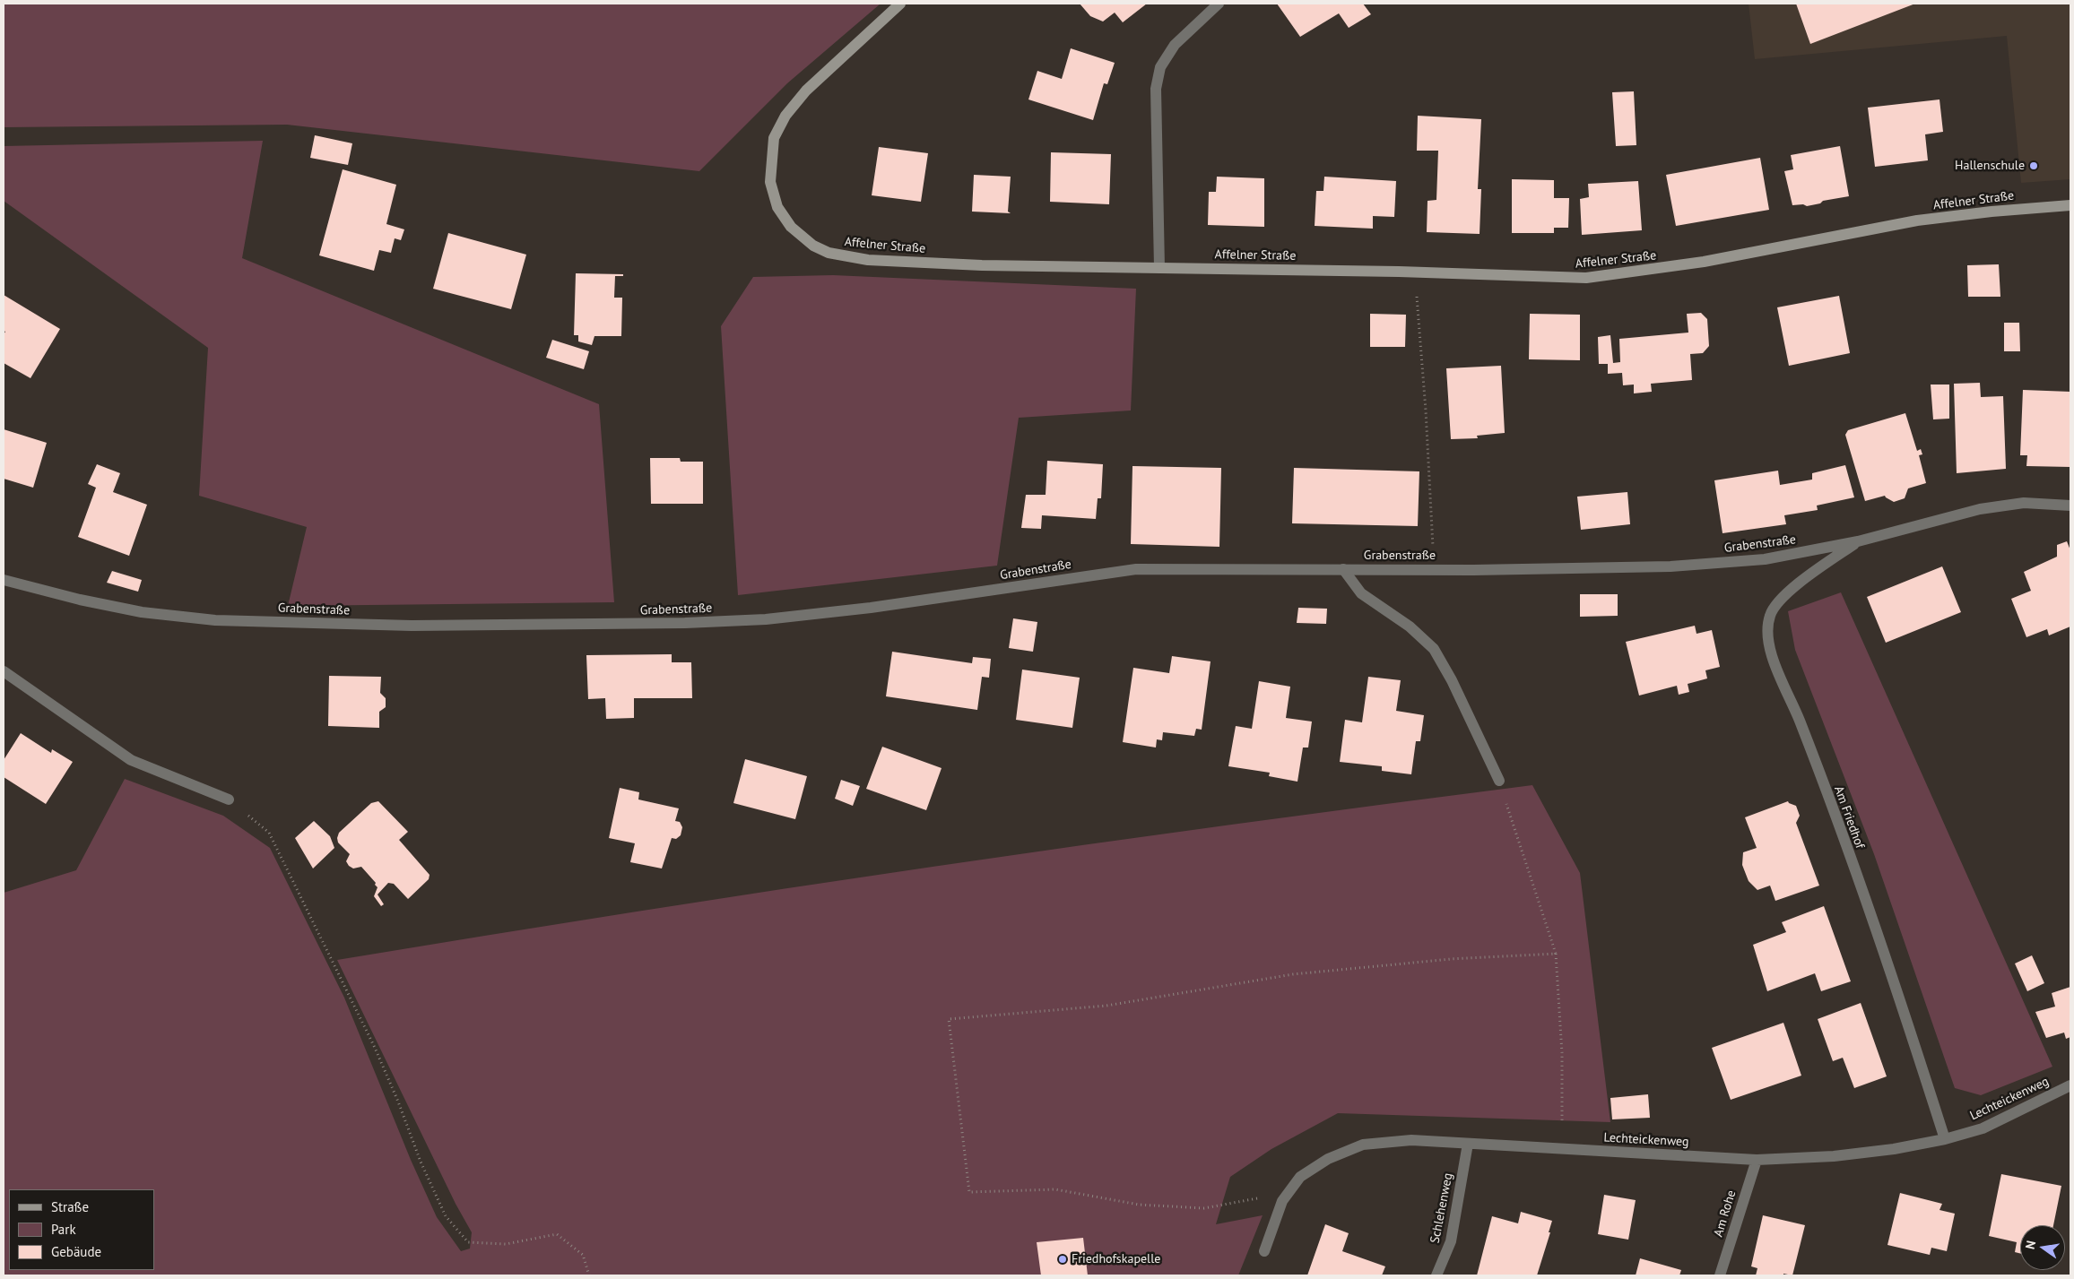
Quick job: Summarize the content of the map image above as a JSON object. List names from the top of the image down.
{
  "streets": {
    "main road": ["Affelner Straße"],
    "street": [
      "Grabenstraße",
      "Am Friedhof",
      "Lechteickenweg",
      "Schlehenweg",
      "Am Rohe"
    ]
  },
  "crossings": [
    ["Grabenstraße", "Am Friedhof"],
    ["Am Friedhof", "Lechteickenweg"],
    ["Lechteickenweg", "Schlehenweg"],
    ["Lechteickenweg", "Am Rohe"]
  ],
  "places": ["Hallenschule", "Friedhofskapelle"],
  "legend": ["Straße", "Park", "Gebäude"],
  "north": "left"
}
